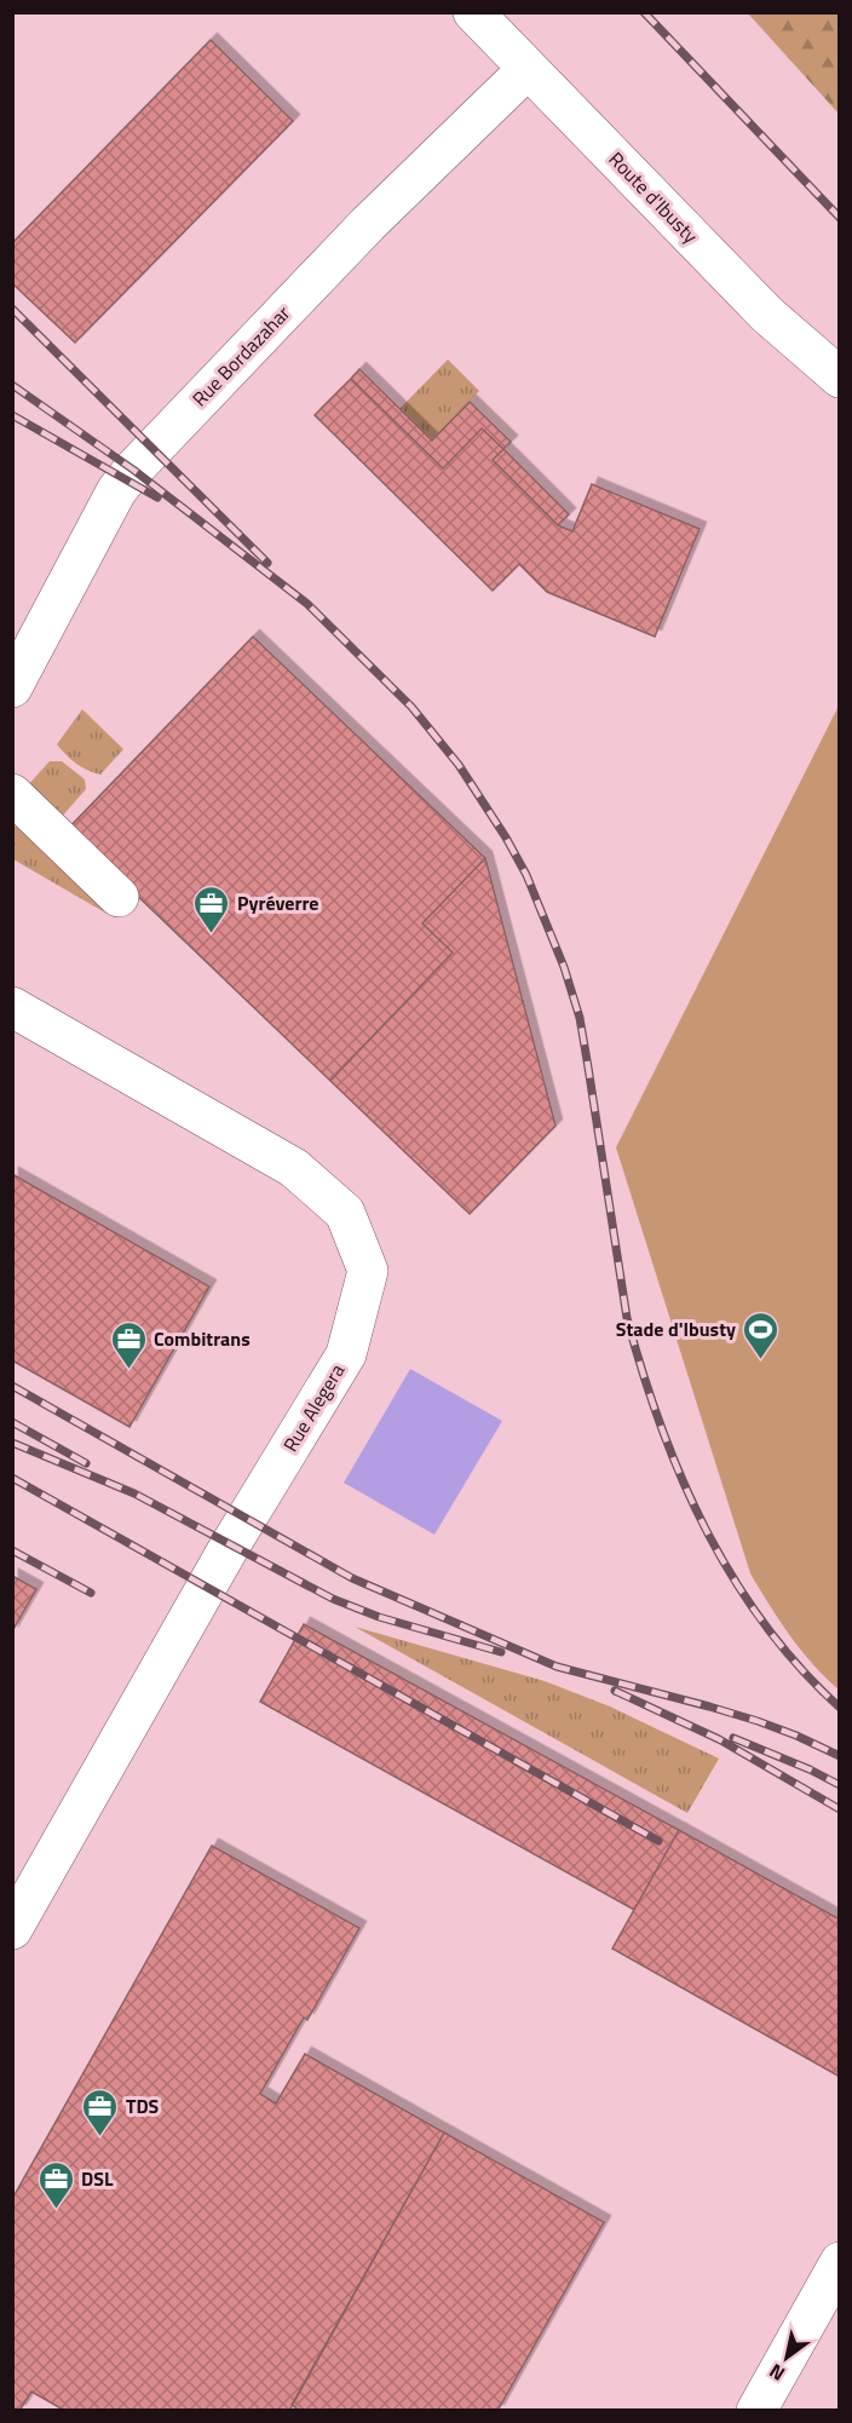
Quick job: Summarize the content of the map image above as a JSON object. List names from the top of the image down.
{
  "streets": {
    "street": ["Route d'Ibusty", "Rue Bordazahar", "Rue Alegera"]
  },
  "crossings": [
    ["Route d'Ibusty", "Rue Bordazahar"]
  ],
  "places": {
    "office": [
      "Pyréverre",
      "Combitrans",
      "TDS",
      "DSL"
    ],
    "sports": ["Stade d'Ibusty"]
  },
  "north": "bottom left"
}
